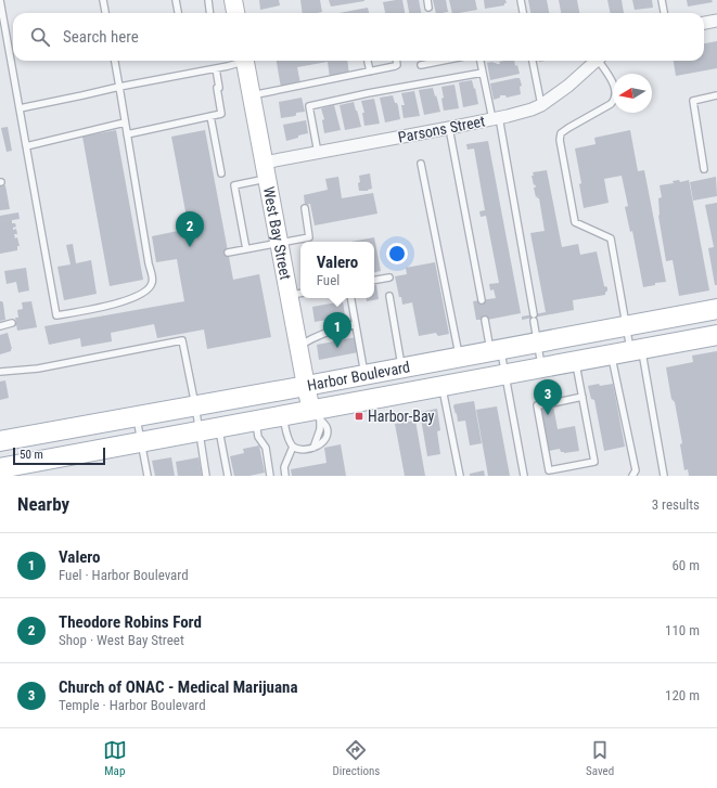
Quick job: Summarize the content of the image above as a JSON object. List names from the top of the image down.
{
  "streets": {
    "main road": ["Harbor Boulevard"],
    "street": ["Parsons Street", "West Bay Street"]
  },
  "crossings": [
    ["Parsons Street", "West Bay Street"],
    ["West Bay Street", "Harbor Boulevard"]
  ],
  "places": {
    "transit": ["Harbor-Bay"]
  },
  "scale_bar": "50 m",
  "north": "left",
  "page": {
    "search": "Search here",
    "pins": ["2", "1", "3"],
    "popup": ["Valero", "Fuel"],
    "scale": "50 m",
    "heading": ["Nearby", "3 results"],
    "list": [
      {
        "mark": "1",
        "name": "Valero",
        "note": "Fuel · Harbor Boulevard",
        "value": "60 m"
      },
      {
        "mark": "2",
        "name": "Theodore Robins Ford",
        "note": "Shop · West Bay Street",
        "value": "110 m"
      },
      {
        "mark": "3",
        "name": "Church of ONAC - Medical Marijuana",
        "note": "Temple · Harbor Boulevard",
        "value": "120 m"
      }
    ],
    "nav": ["Map", "Directions", "Saved"]
  }
}
